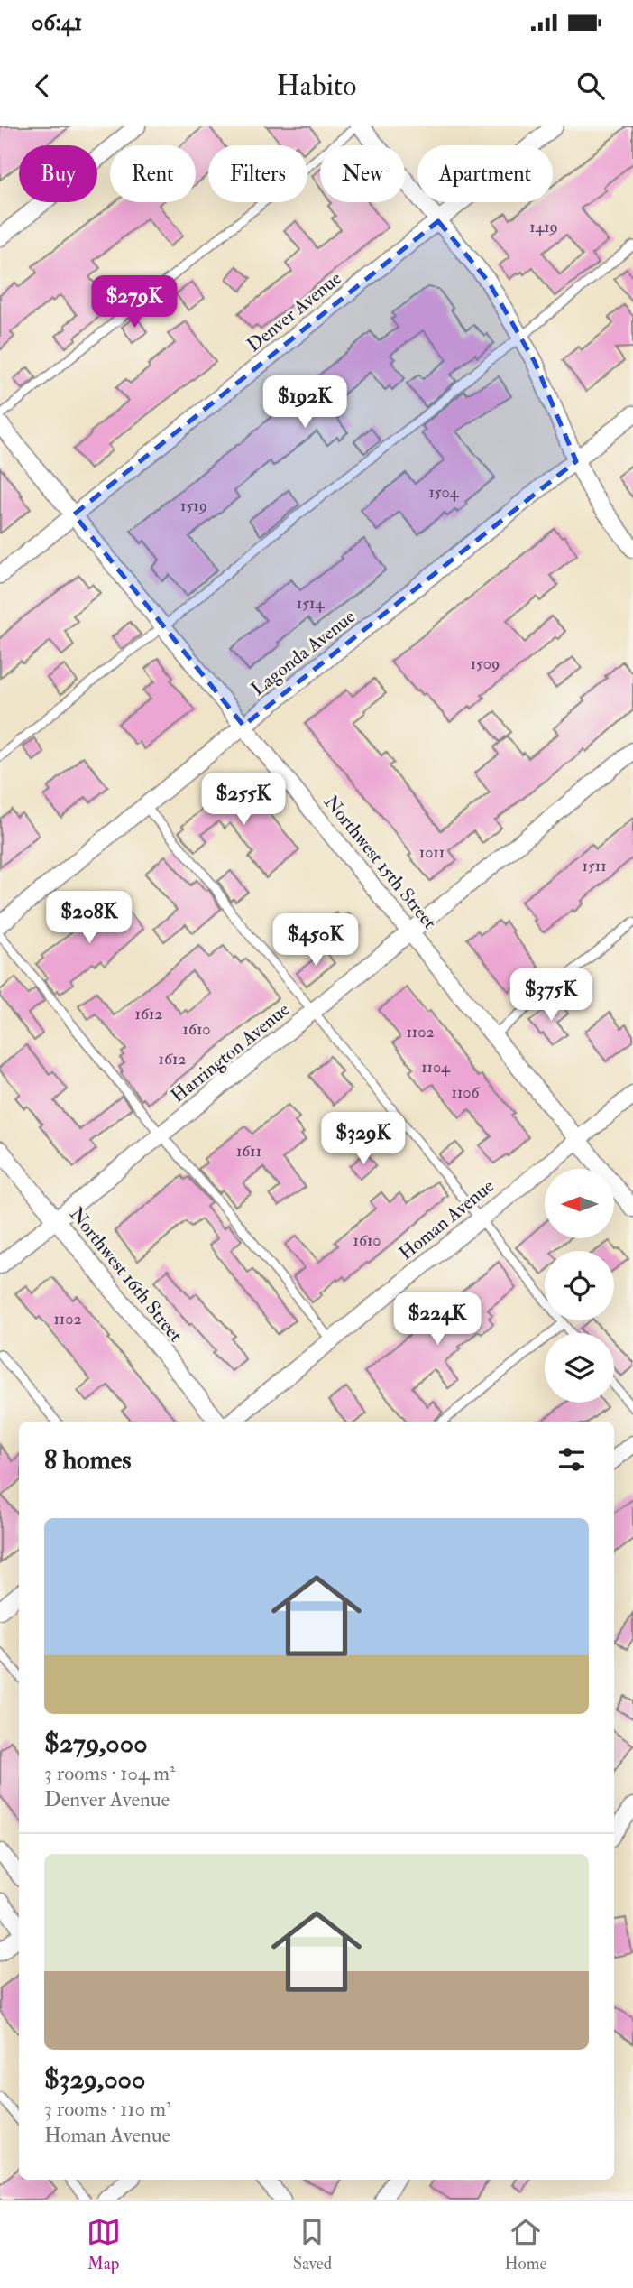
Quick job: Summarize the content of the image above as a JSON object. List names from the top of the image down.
{
  "streets": {
    "street": [
      "Denver Avenue",
      "Lagonda Avenue",
      "Northwest 15th Street",
      "Harrington Avenue",
      "Homan Avenue",
      "Northwest 16th Street"
    ]
  },
  "crossings": [
    ["Denver Avenue", "Northwest 15th Street"],
    ["Lagonda Avenue", "Northwest 15th Street"],
    ["Northwest 15th Street", "Harrington Avenue"],
    ["Northwest 15th Street", "Homan Avenue"],
    ["Harrington Avenue", "Northwest 16th Street"]
  ],
  "house_numbers": [
    "1419",
    "1504",
    "1519",
    "1514",
    "1509",
    "1011",
    "1511",
    "1612",
    "1610",
    "1102",
    "1612",
    "1104",
    "1106",
    "1611",
    "1610",
    "1102"
  ],
  "north": "left",
  "page": {
    "status": "06:41",
    "header": "Habito",
    "chip": [
      "Buy",
      "Rent",
      "Filters",
      "New",
      "Apartment"
    ],
    "price": [
      "$279K",
      "$192K",
      "$255K",
      "$208K",
      "$450K",
      "$375K",
      "$329K",
      "$224K"
    ],
    "heading": "8 homes",
    "list": [
      {
        "name": "$279,000",
        "note": "3 rooms · 104 m² · Denver Avenue"
      },
      {
        "name": "$329,000",
        "note": "3 rooms · 110 m² · Homan Avenue"
      }
    ],
    "tabs": ["Map", "Saved", "Home"]
  }
}
